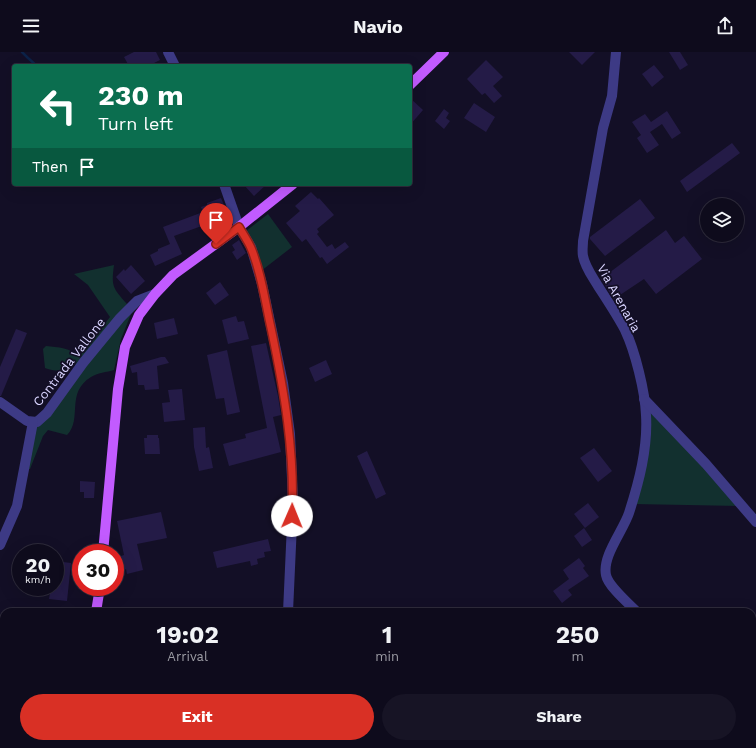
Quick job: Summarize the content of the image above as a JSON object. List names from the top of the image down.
{
  "streets": {
    "street": ["Via Arenaria", "Contrada Vallone"]
  },
  "page": {
    "header": "Navio",
    "turn": ["230 m", "Turn left"],
    "then": "Then",
    "speed": "20 km/h",
    "limit": "30",
    "eta": [
      "19:02",
      "Arrival",
      "1",
      "min",
      "250",
      "m"
    ],
    "buttons": ["Exit", "Share"]
  }
}
